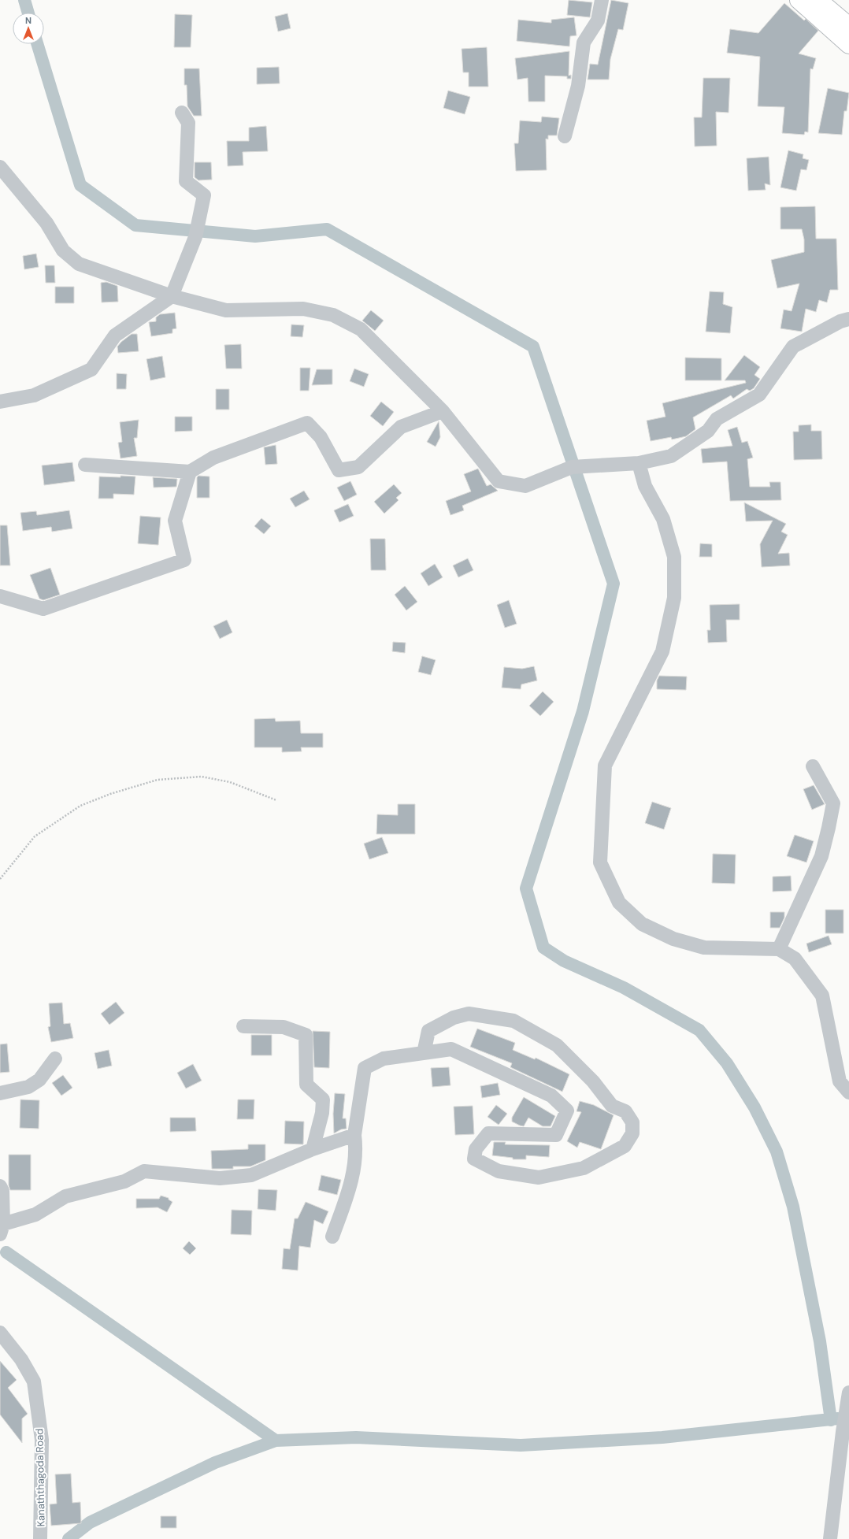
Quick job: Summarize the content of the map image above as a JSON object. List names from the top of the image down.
{
  "streets": {
    "street": ["Kanaththagoda Road"]
  },
  "north": "top"
}
